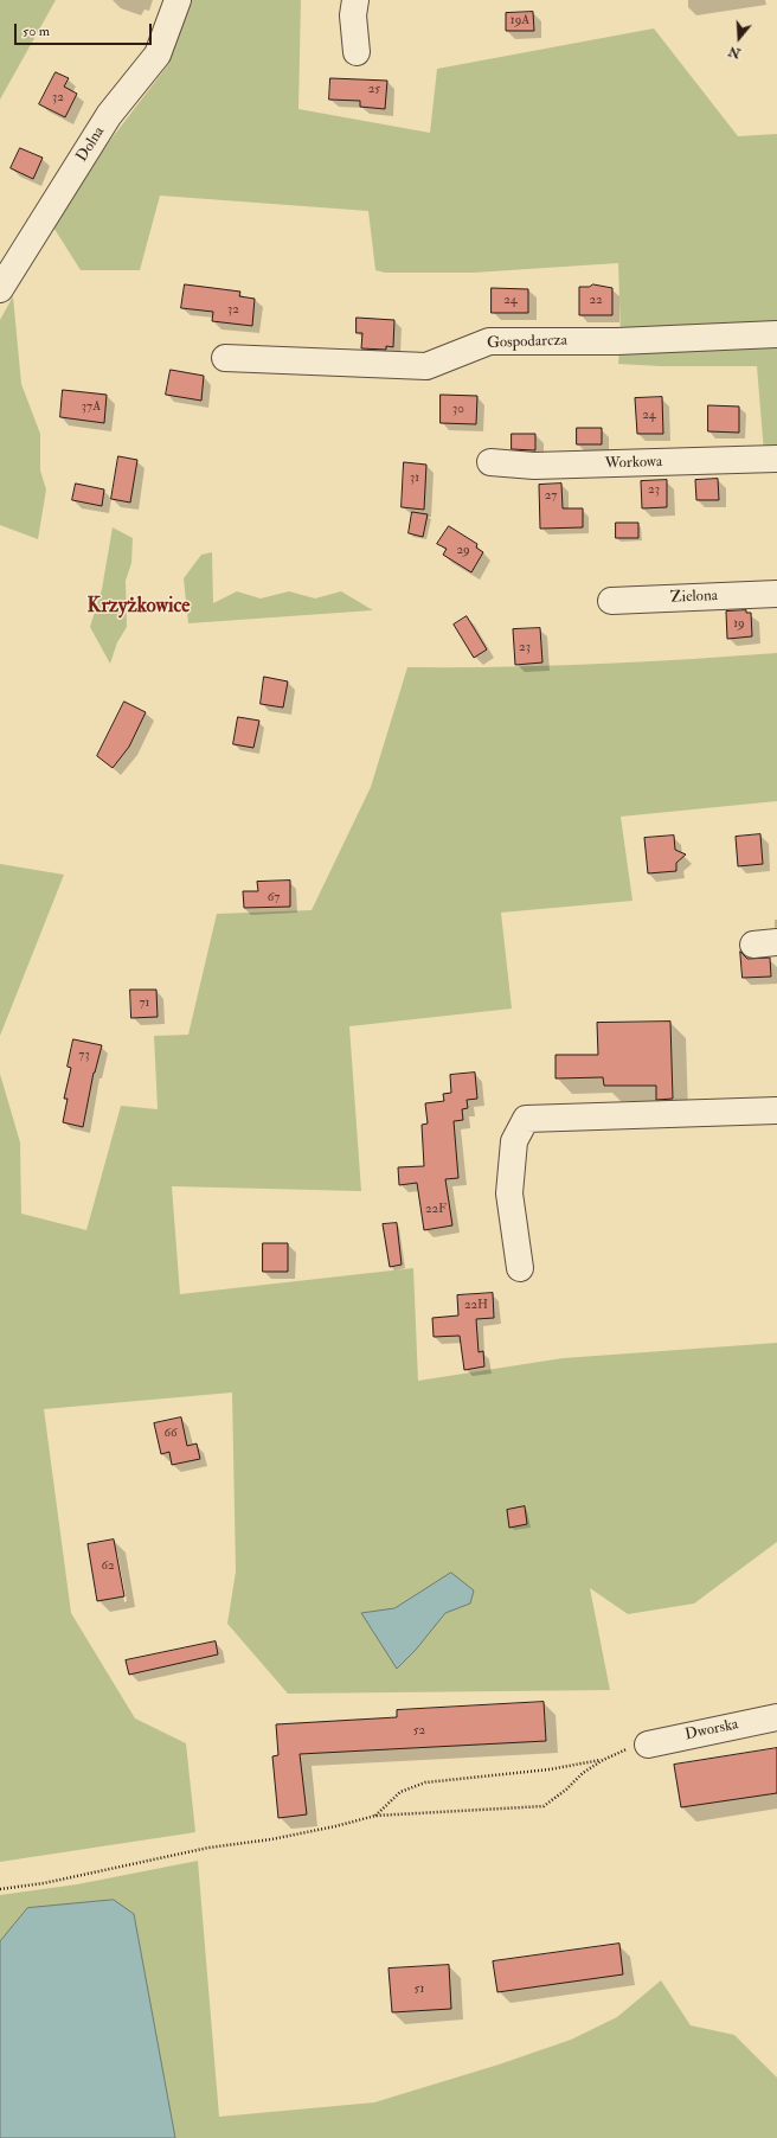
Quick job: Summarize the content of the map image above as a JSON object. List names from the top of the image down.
{
  "streets": {
    "street": [
      "Dolna",
      "Gospodarcza",
      "Workowa",
      "Zielona",
      "Dworska"
    ]
  },
  "districts": ["Krzyżkowice"],
  "house_numbers": [
    "19A",
    "25",
    "32",
    "24",
    "22",
    "32",
    "37A",
    "30",
    "24",
    "31",
    "23",
    "27",
    "29",
    "19",
    "23",
    "67",
    "71",
    "73",
    "22F",
    "22H",
    "66",
    "62",
    "52",
    "51"
  ],
  "scale_bar": "50 m",
  "north": "bottom"
}
